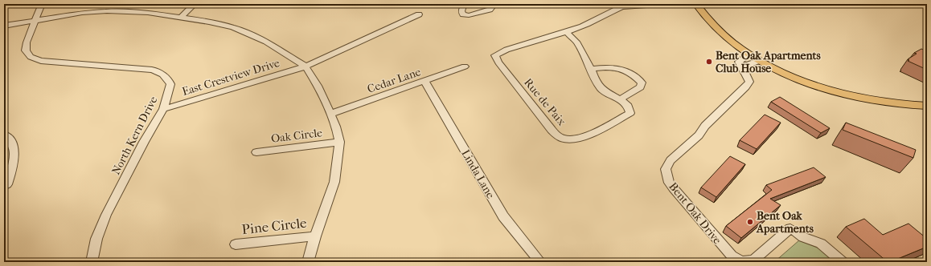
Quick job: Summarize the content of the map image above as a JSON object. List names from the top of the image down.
{
  "streets": {
    "street": [
      "East Crestview Drive",
      "Cedar Lane",
      "Rue de Paix",
      "North Kern Drive",
      "Oak Circle",
      "Linda Lane",
      "Bent Oak Drive",
      "Pine Circle"
    ]
  },
  "crossings": [
    ["East Crestview Drive", "North Kern Drive"],
    ["Cedar Lane", "Linda Lane"]
  ],
  "places": ["Bent Oak Apartments Club House", "Bent Oak Apartments"]
}
